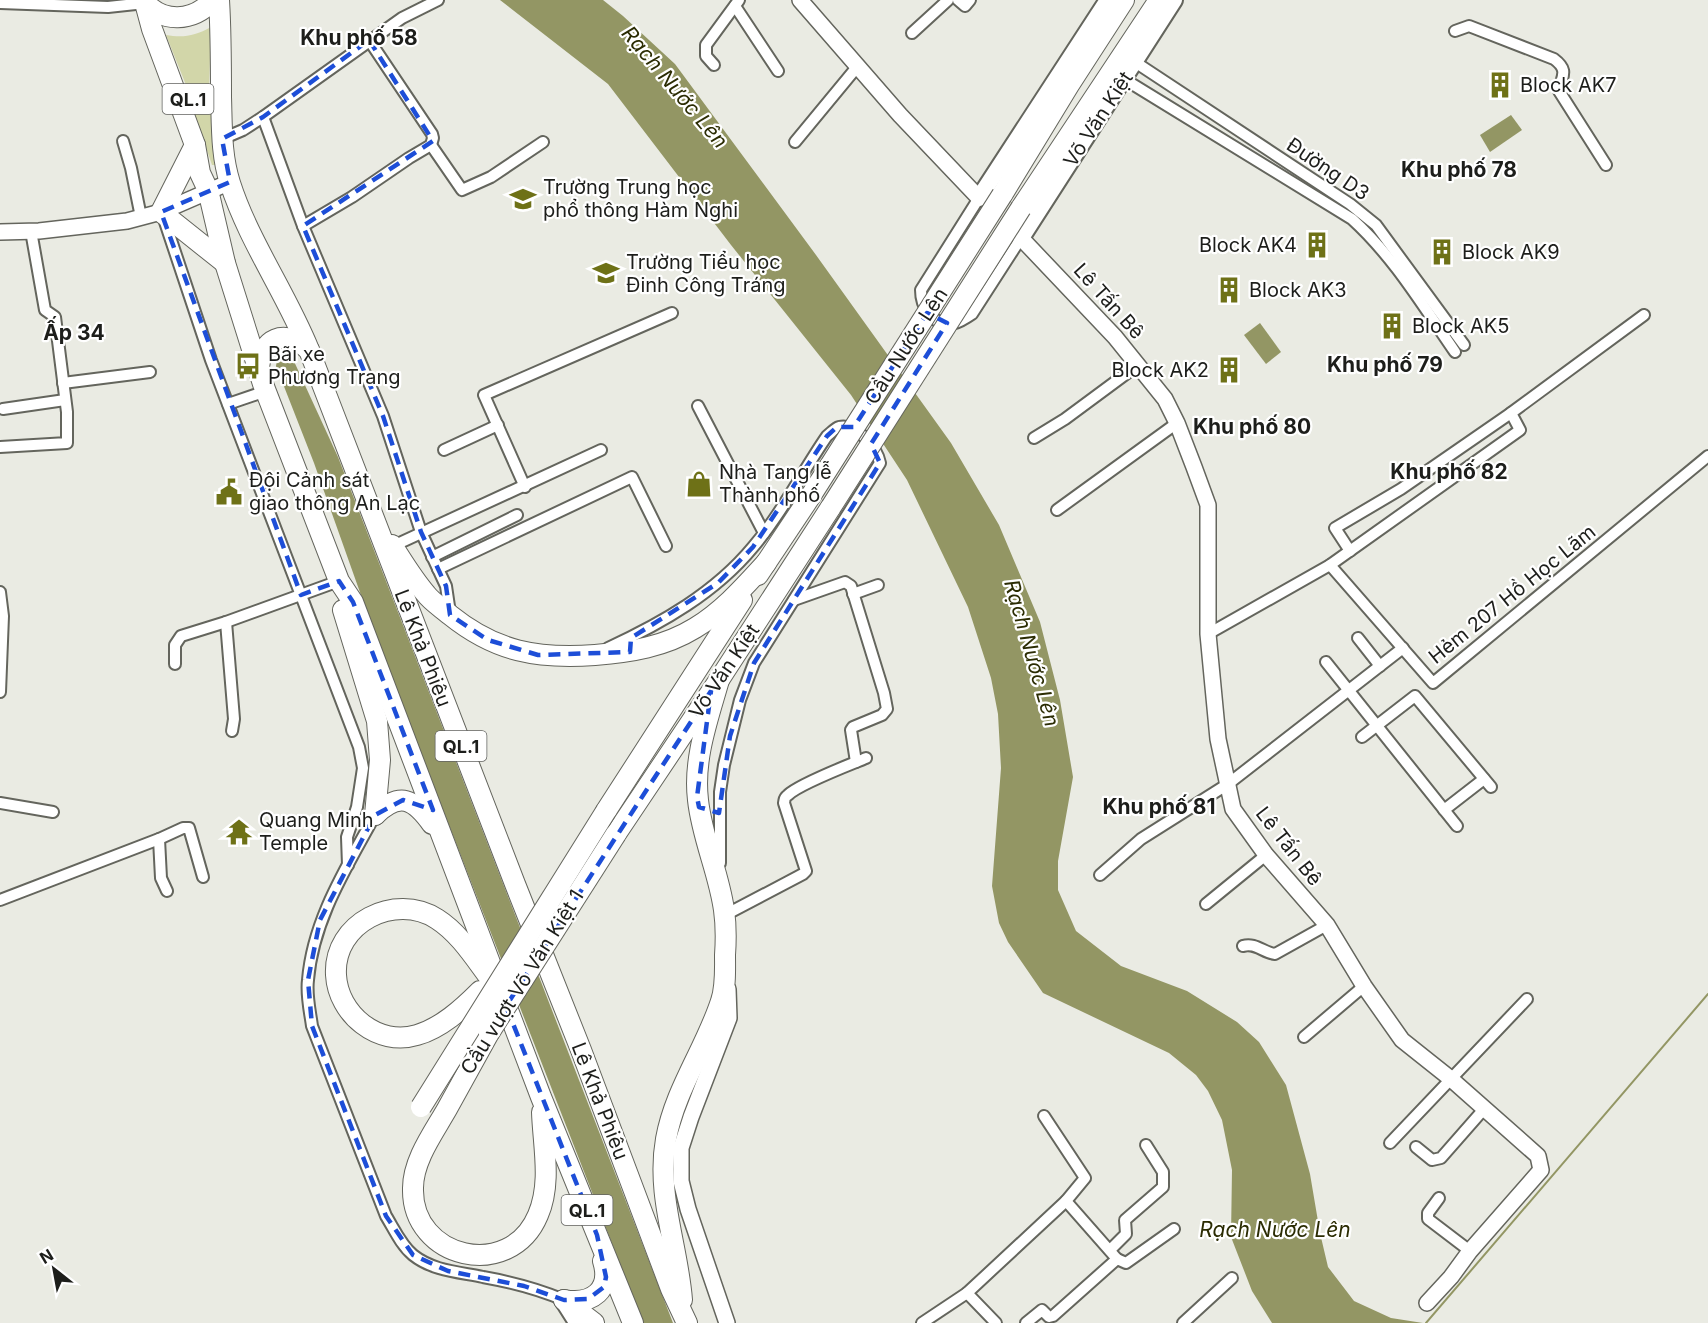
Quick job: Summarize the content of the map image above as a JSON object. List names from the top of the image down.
{
  "streets": {
    "highway": [
      "QL.1",
      "Võ Văn Kiệt",
      "Cầu Nước Lên",
      "Lê Khả Phiêu",
      "Cầu vượt Võ Văn Kiệt 1"
    ],
    "street": ["Đường D3", "Lê Tấn Bê", "Hẻm 207 Hồ Học Lãm"]
  },
  "crossings": [
    ["QL.1", "Cầu vượt Võ Văn Kiệt 1"],
    ["Võ Văn Kiệt", "Đường D3"],
    ["Võ Văn Kiệt", "Lê Tấn Bê"],
    ["Võ Văn Kiệt", "Cầu Nước Lên"],
    ["Võ Văn Kiệt", "Cầu vượt Võ Văn Kiệt 1"]
  ],
  "districts": [
    "Khu phố 58",
    "Khu phố 78",
    "Ấp 34",
    "Khu phố 79",
    "Khu phố 80",
    "Khu phố 82",
    "Khu phố 81"
  ],
  "water": ["Rạch Nước Lên"],
  "places": {
    "building": [
      "Block AK7",
      "Block AK4",
      "Block AK9",
      "Block AK3",
      "Block AK5",
      "Block AK2"
    ],
    "school or university": ["Trường Trung học phổ thông Hàm Nghi", "Trường Tiểu học Đinh Công Tráng"],
    "bus stop": ["Bãi xe Phương Trang"],
    "shop": ["Nhà Tang lễ Thành phố"],
    "public building": ["Đội Cảnh sát giao thông An Lạc"],
    "temple": ["Quang Minh Temple"]
  },
  "north": "top left"
}
